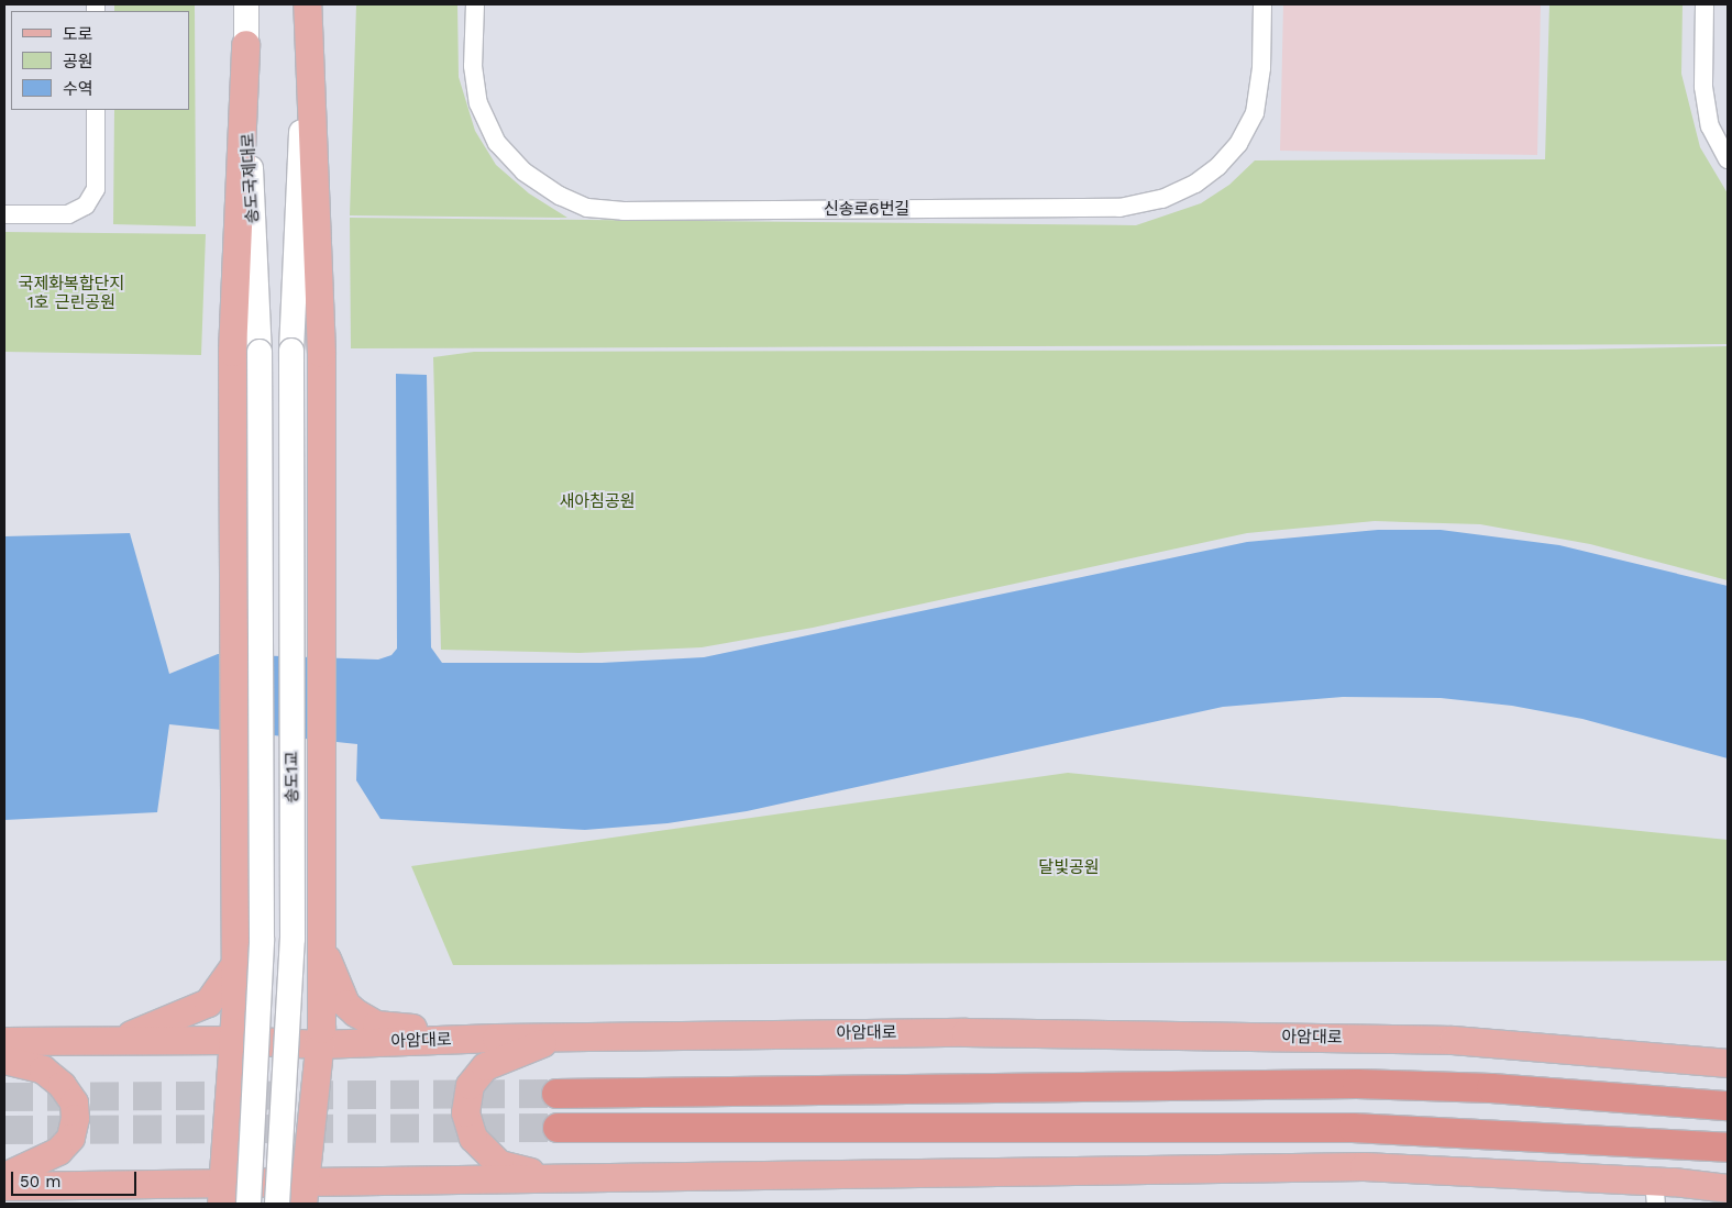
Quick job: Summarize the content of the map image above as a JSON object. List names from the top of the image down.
{
  "streets": {
    "main road": ["송도국제대로", "송도1교", "아암대로"],
    "street": ["신송로6번길"]
  },
  "crossings": [
    ["송도국제대로", "송도1교"]
  ],
  "parks": ["국제화복합단지 1호 근린공원", "새아침공원", "달빛공원"],
  "legend": ["도로", "공원", "수역"],
  "scale_bar": "50 m"
}
